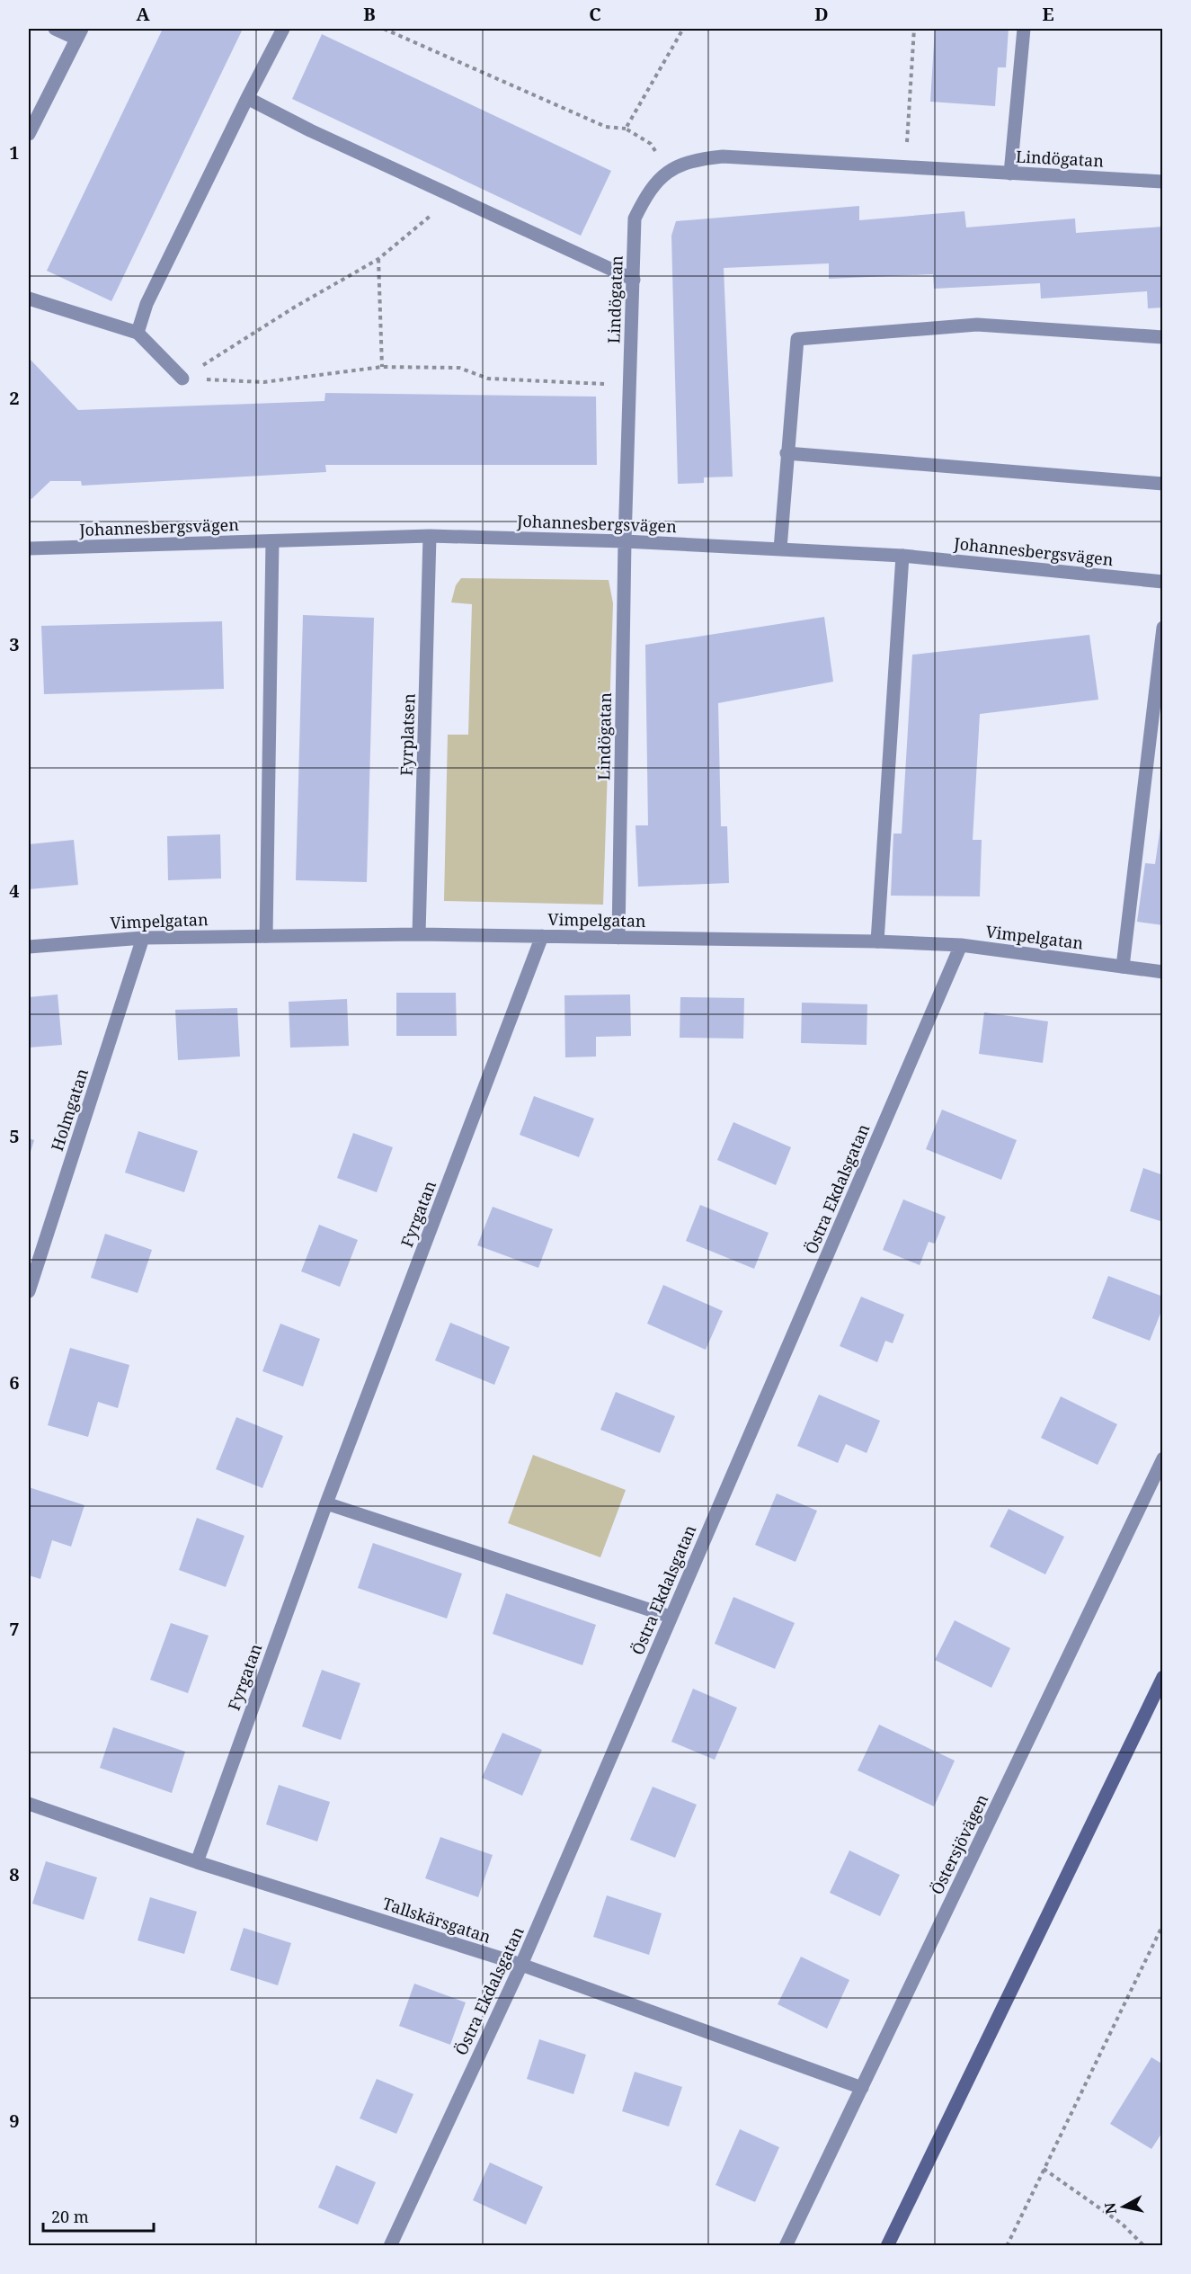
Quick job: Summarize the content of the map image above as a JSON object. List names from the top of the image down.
{
  "streets": {
    "street": [
      "Lindögatan",
      "Johannesbergsvägen",
      "Fyrplatsen",
      "Vimpelgatan",
      "Holmgatan",
      "Östra Ekdalsgatan",
      "Fyrgatan",
      "Östersjövägen",
      "Tallskärsgatan"
    ]
  },
  "crossings": [
    ["Lindögatan", "Johannesbergsvägen"],
    ["Lindögatan", "Vimpelgatan"],
    ["Johannesbergsvägen", "Fyrplatsen"],
    ["Fyrplatsen", "Vimpelgatan"],
    ["Vimpelgatan", "Holmgatan"],
    ["Vimpelgatan", "Östra Ekdalsgatan"],
    ["Vimpelgatan", "Fyrgatan"],
    ["Östra Ekdalsgatan", "Tallskärsgatan"],
    ["Fyrgatan", "Tallskärsgatan"],
    ["Östersjövägen", "Tallskärsgatan"]
  ],
  "scale_bar": "20 m",
  "north": "left",
  "grid": {
    "columns": [
      "A",
      "B",
      "C",
      "D",
      "E"
    ],
    "rows": [
      "1",
      "2",
      "3",
      "4",
      "5",
      "6",
      "7",
      "8",
      "9"
    ]
  }
}
